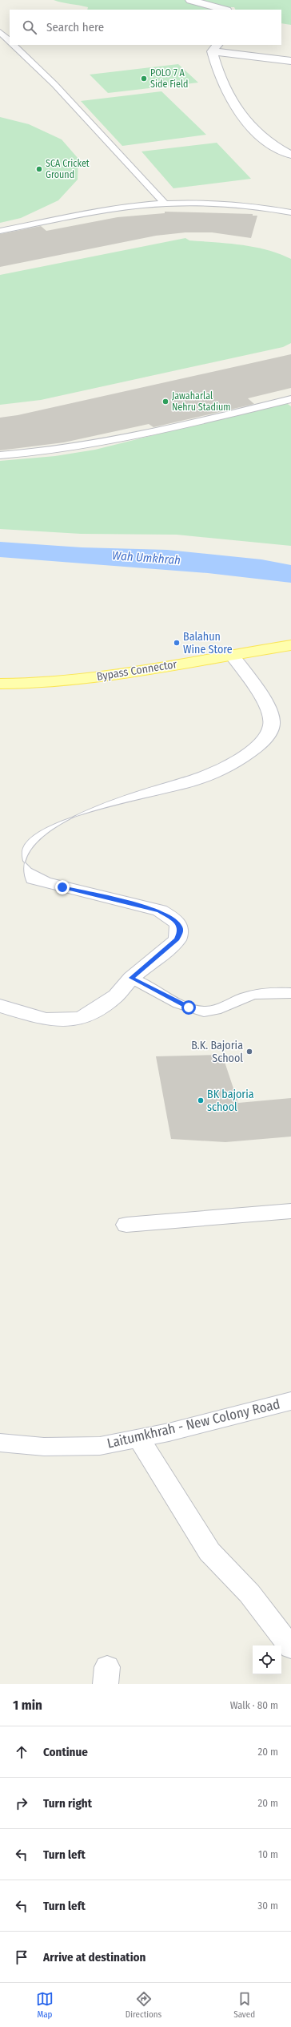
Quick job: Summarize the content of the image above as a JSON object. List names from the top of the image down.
{
  "streets": {
    "main road": ["Bypass Connector"],
    "street": ["Laitumkhrah - New Colony Road"]
  },
  "water": ["Wah Umkhrah"],
  "places": [
    "POLO 7 A Side Field",
    "SCA Cricket Ground",
    "Jawaharlal Nehru Stadium",
    "Balahun Wine Store",
    "B.K. Bajoria School",
    "BK bajoria school"
  ],
  "page": {
    "search": "Search here",
    "heading": ["1 min", "Walk · 80 m"],
    "list": [
      ["Continue", "20 m"],
      ["Turn right", "20 m"],
      ["Turn left", "10 m"],
      ["Turn left", "30 m"],
      "Arrive at destination"
    ],
    "nav": ["Map", "Directions", "Saved"]
  }
}
